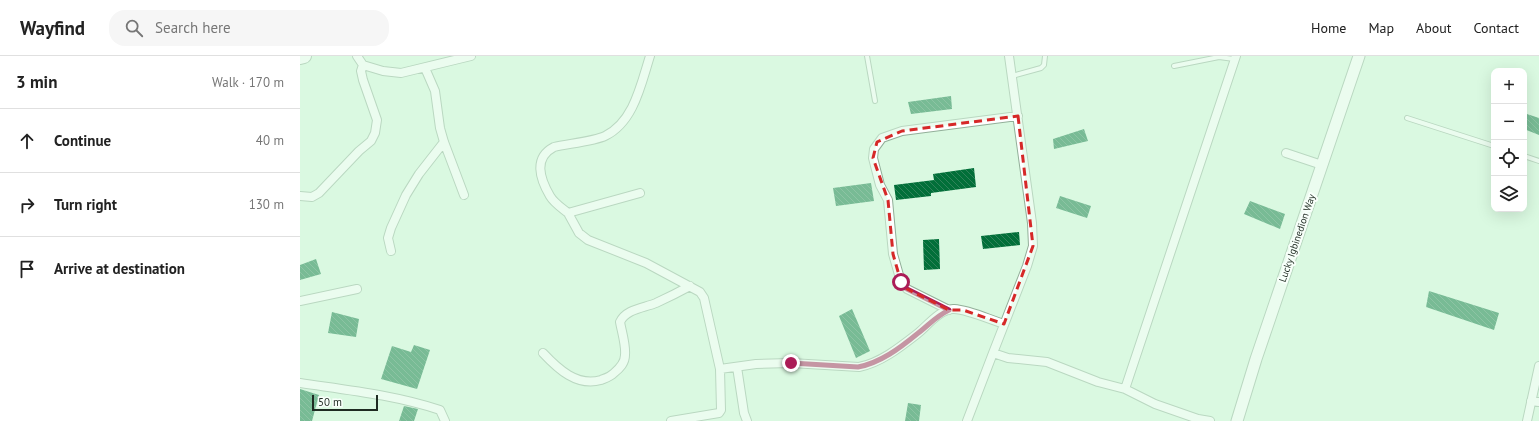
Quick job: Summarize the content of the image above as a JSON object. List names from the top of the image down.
{
  "streets": {
    "street": ["Lucky Igbinedion Way"]
  },
  "scale_bar": "50 m",
  "page": {
    "header": "Wayfind",
    "search": "Search here",
    "nav": [
      "Home",
      "Map",
      "About",
      "Contact"
    ],
    "heading": ["3 min", "Walk · 170 m"],
    "map_buttons": ["+", "−"],
    "list": [
      ["Continue", "40 m"],
      ["Turn right", "130 m"],
      "Arrive at destination"
    ],
    "scale": "50 m"
  }
}
